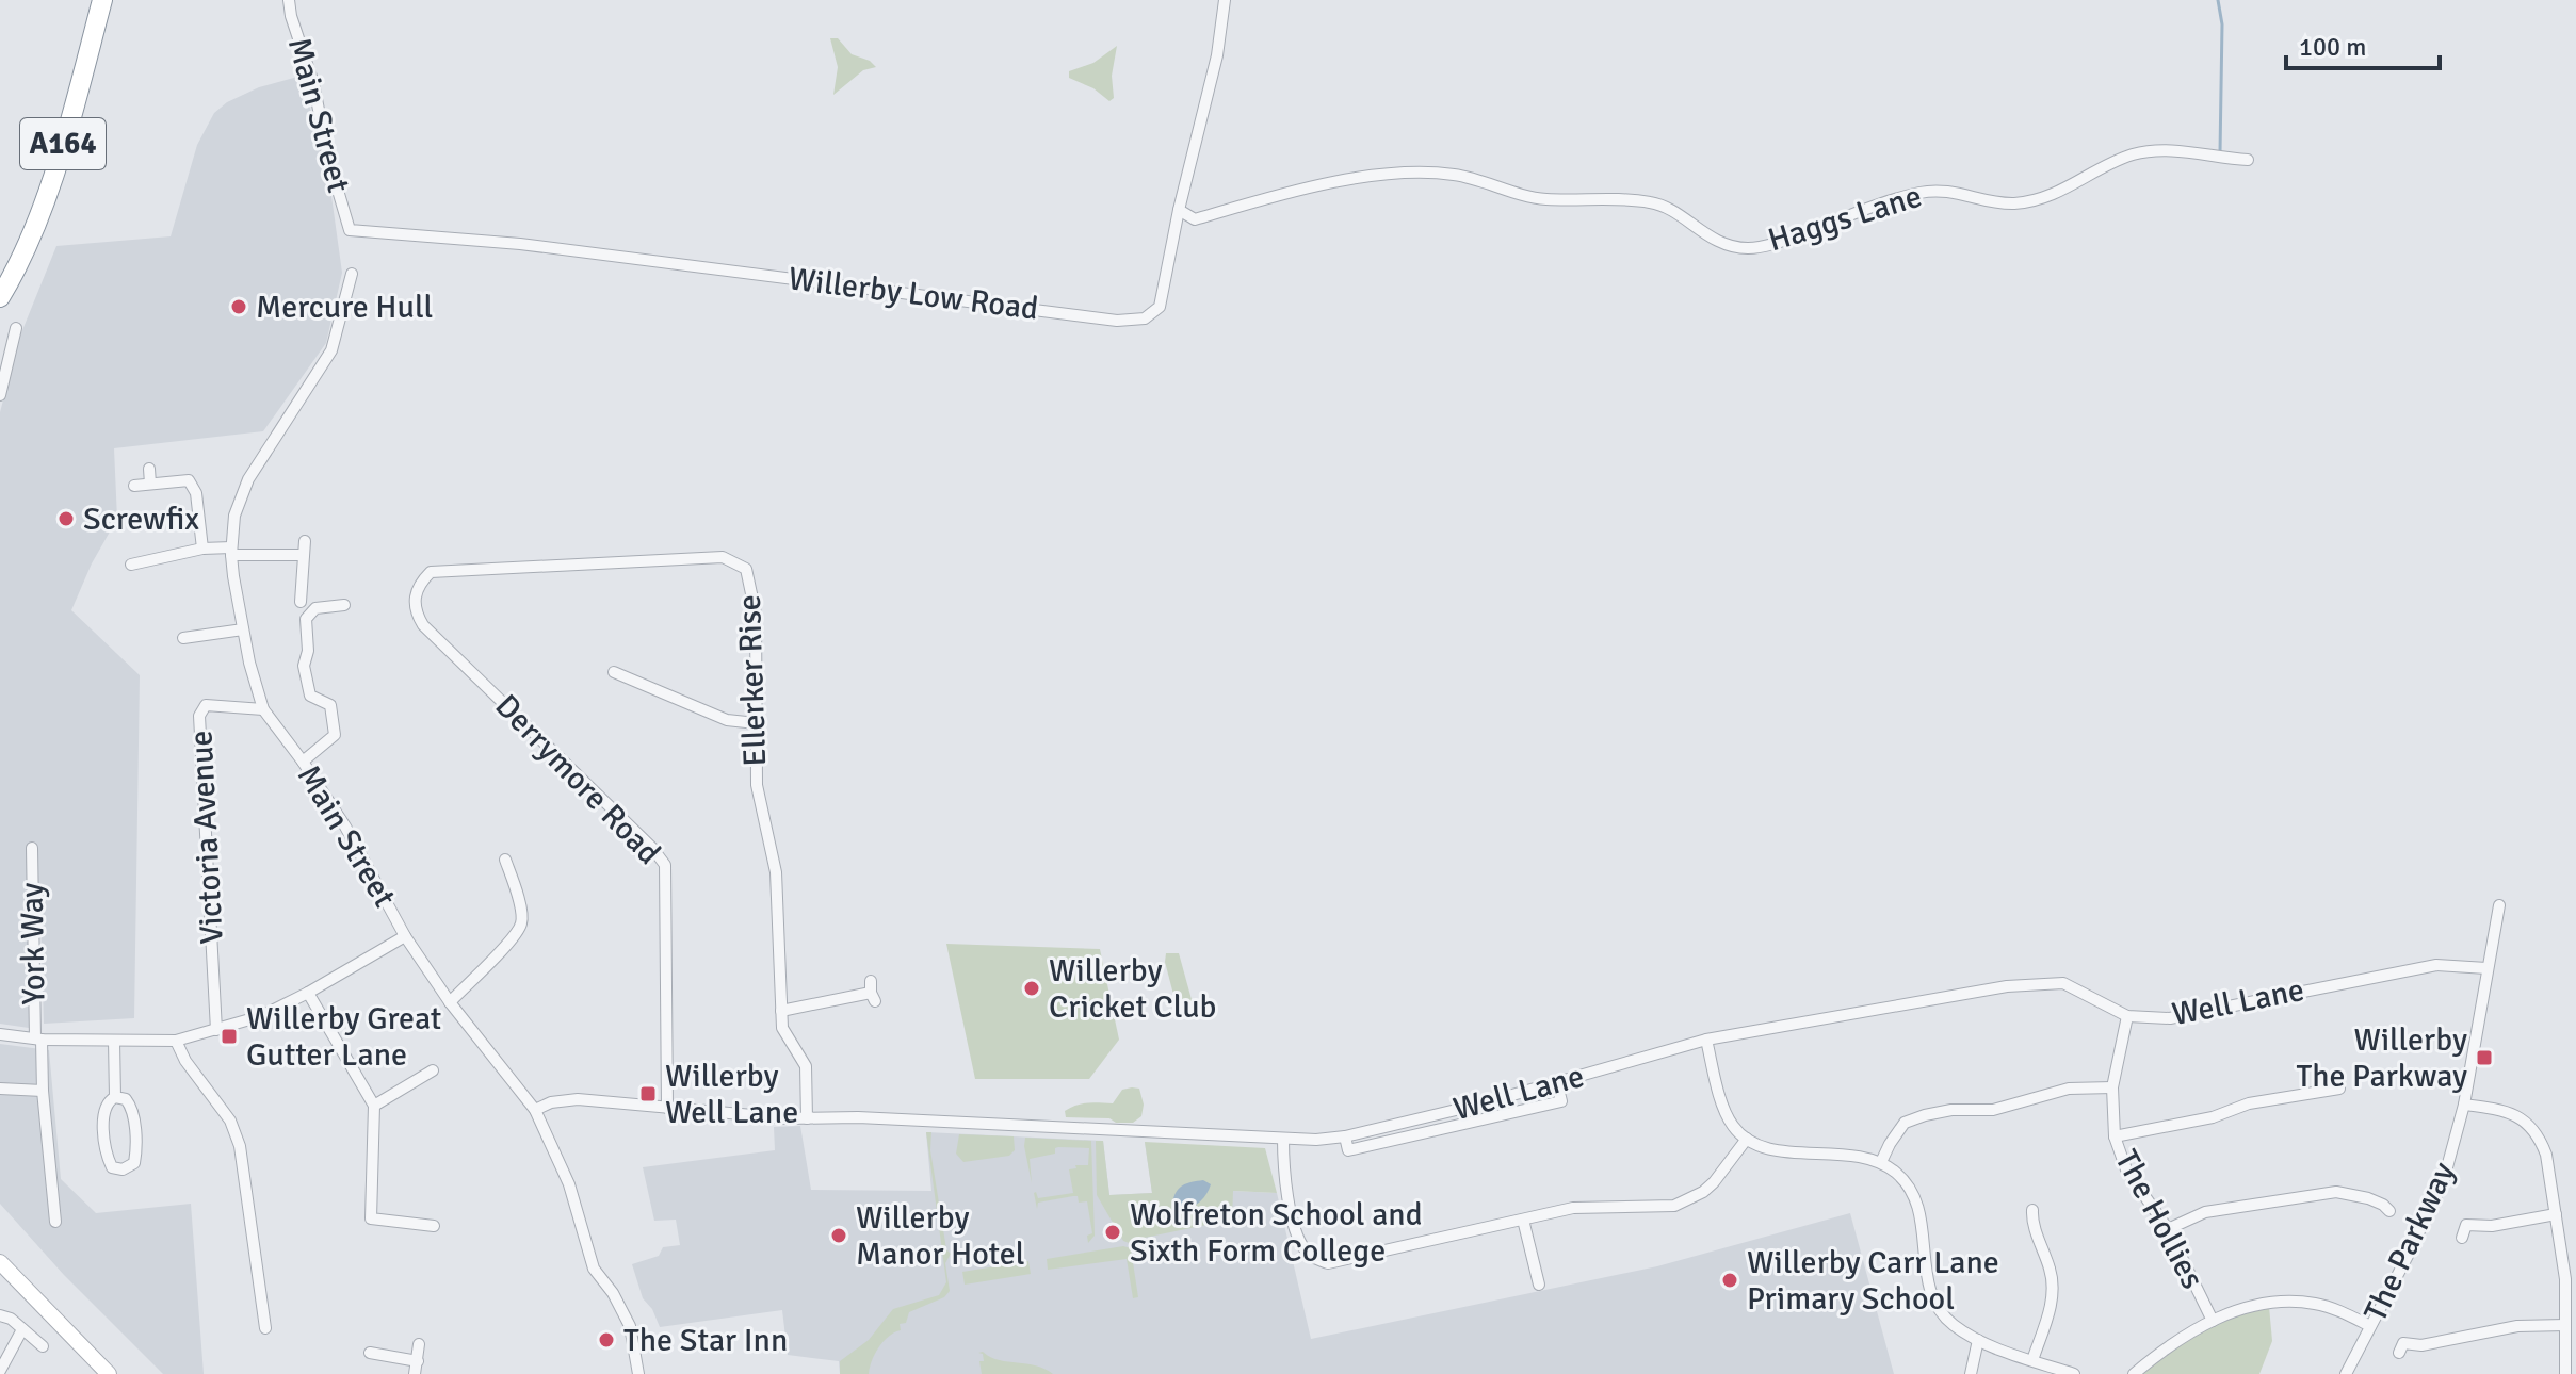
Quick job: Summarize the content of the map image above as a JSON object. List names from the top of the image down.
{
  "streets": {
    "highway": ["A164"],
    "street": [
      "Main Street",
      "Haggs Lane",
      "Willerby Low Road",
      "Ellerker Rise",
      "Derrymore Road",
      "Victoria Avenue",
      "York Way",
      "Well Lane",
      "The Hollies",
      "The Parkway"
    ]
  },
  "crossings": [
    ["Main Street", "Willerby Low Road"],
    ["Main Street", "Victoria Avenue"],
    ["Main Street", "Well Lane"],
    ["Haggs Lane", "Willerby Low Road"],
    ["Ellerker Rise", "Derrymore Road"],
    ["Ellerker Rise", "Well Lane"],
    ["Derrymore Road", "Well Lane"],
    ["Well Lane", "The Hollies"],
    ["Well Lane", "The Parkway"]
  ],
  "places": {
    "other": [
      "Mercure Hull",
      "Screwfix",
      "Willerby Cricket Club",
      "Wolfreton School and Sixth Form College",
      "Willerby Manor Hotel",
      "Willerby Carr Lane Primary School",
      "The Star Inn"
    ],
    "transit": ["Willerby Great Gutter Lane", "Willerby The Parkway", "Willerby Well Lane"]
  },
  "scale_bar": "100 m"
}
